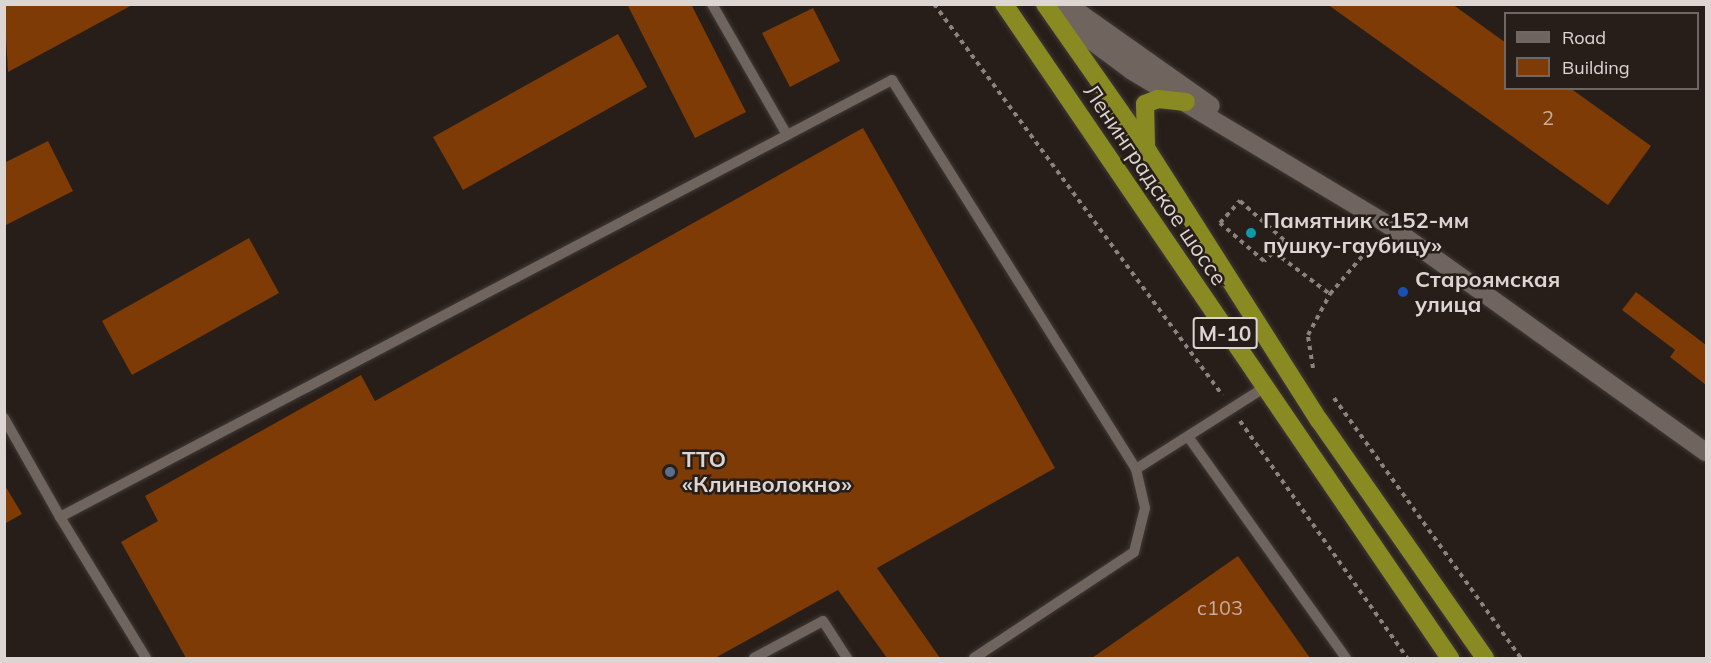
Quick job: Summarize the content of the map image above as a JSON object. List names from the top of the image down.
{
  "streets": {
    "highway": ["Ленинградское шоссе", "М-10"]
  },
  "places": ["Памятник «152-мм пушку-гаубицу»", "Староямская улица", "ТТО «Клинволокно»"],
  "house_numbers": ["2", "c103"],
  "legend": ["Road", "Building"]
}
